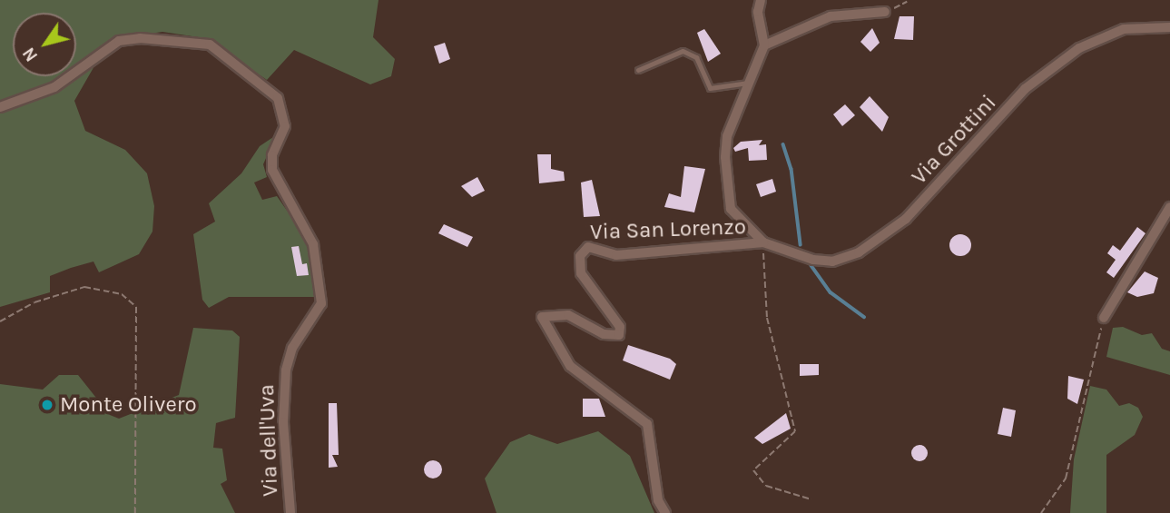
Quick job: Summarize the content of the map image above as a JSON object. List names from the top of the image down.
{
  "streets": {
    "street": ["Via Grottini", "Via San Lorenzo", "Via dell'Uva"]
  },
  "crossings": [
    ["Via Grottini", "Via San Lorenzo"]
  ],
  "places": ["Monte Olivero"],
  "north": "bottom left"
}
